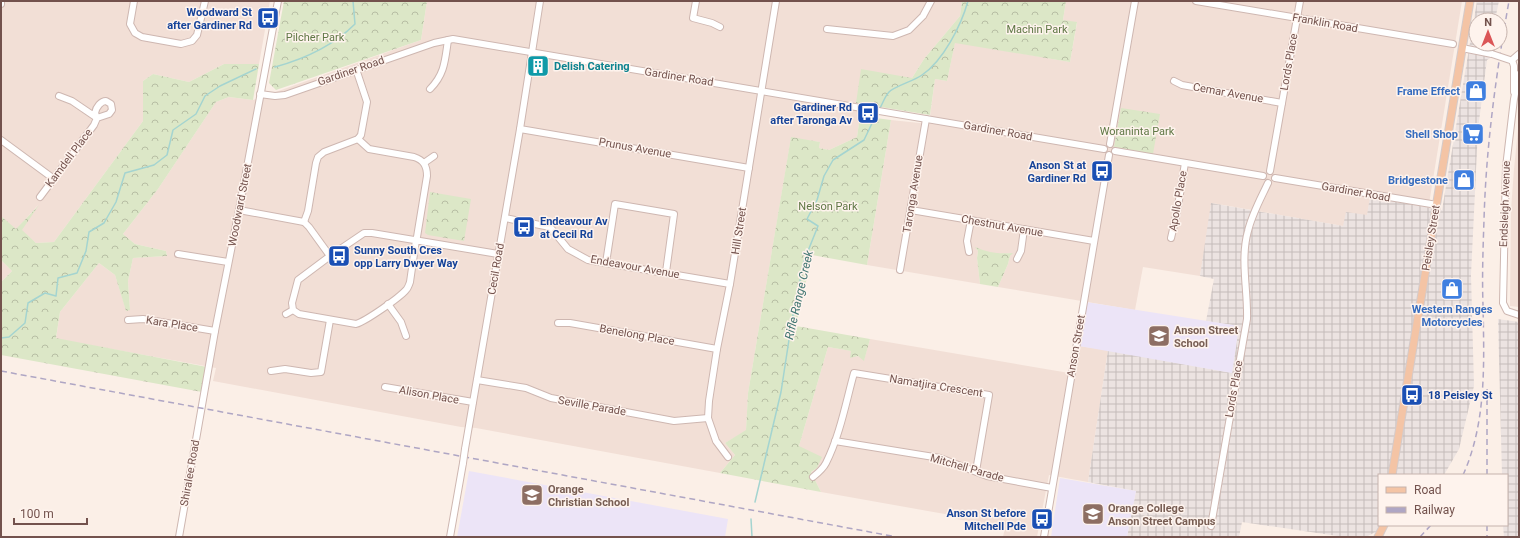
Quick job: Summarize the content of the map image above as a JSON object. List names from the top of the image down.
{
  "streets": {
    "main road": ["Peisley Street"],
    "street": [
      "Franklin Road",
      "Lords Place",
      "Gardiner Road",
      "Cemar Avenue",
      "Prunus Avenue",
      "Kamdell Place",
      "Taronga Avenue",
      "Apollo Place",
      "Endsleigh Avenue",
      "Woodward Street",
      "Chestnut Avenue",
      "Hill Street",
      "Endeavour Avenue",
      "Cecil Road",
      "Kara Place",
      "Benelong Place",
      "Anson Street",
      "Namatjira Crescent",
      "Alison Place",
      "Seville Parade",
      "Mitchell Parade",
      "Shiralee Road"
    ]
  },
  "crossings": [
    ["Franklin Road", "Lords Place"],
    ["Lords Place", "Gardiner Road"],
    ["Lords Place", "Cemar Avenue"],
    ["Gardiner Road", "Taronga Avenue"],
    ["Gardiner Road", "Woodward Street"],
    ["Gardiner Road", "Hill Street"],
    ["Gardiner Road", "Peisley Street"],
    ["Gardiner Road", "Cecil Road"],
    ["Gardiner Road", "Anson Street"],
    ["Prunus Avenue", "Hill Street"],
    ["Prunus Avenue", "Cecil Road"],
    ["Taronga Avenue", "Chestnut Avenue"],
    ["Woodward Street", "Kara Place"],
    ["Woodward Street", "Shiralee Road"],
    ["Chestnut Avenue", "Anson Street"],
    ["Hill Street", "Endeavour Avenue"],
    ["Hill Street", "Benelong Place"],
    ["Hill Street", "Seville Parade"],
    ["Endeavour Avenue", "Cecil Road"],
    ["Cecil Road", "Alison Place"],
    ["Cecil Road", "Seville Parade"],
    ["Anson Street", "Mitchell Parade"],
    ["Namatjira Crescent", "Mitchell Parade"]
  ],
  "water": ["Rifle Range Creek"],
  "parks": [
    "Machin Park",
    "Pilcher Park",
    "Woraninta Park",
    "Nelson Park"
  ],
  "places": {
    "bus stop": [
      "Woodward St after Gardiner Rd",
      "Gardiner Rd after Taronga Av",
      "Anson St at Gardiner Rd",
      "Endeavour Av at Cecil Rd",
      "Sunny South Cres opp Larry Dwyer Way",
      "18 Peisley St",
      "Anson St before Mitchell Pde"
    ],
    "building": ["Delish Catering"],
    "shop": ["Frame Effect", "Bridgestone", "Western Ranges Motorcycles"],
    "supermarket": ["Shell Shop"],
    "school or university": ["Anson Street School", "Orange Christian School", "Orange College Anson Street Campus"]
  },
  "legend": ["Road", "Railway"],
  "scale_bar": "100 m",
  "north": "top"
}
